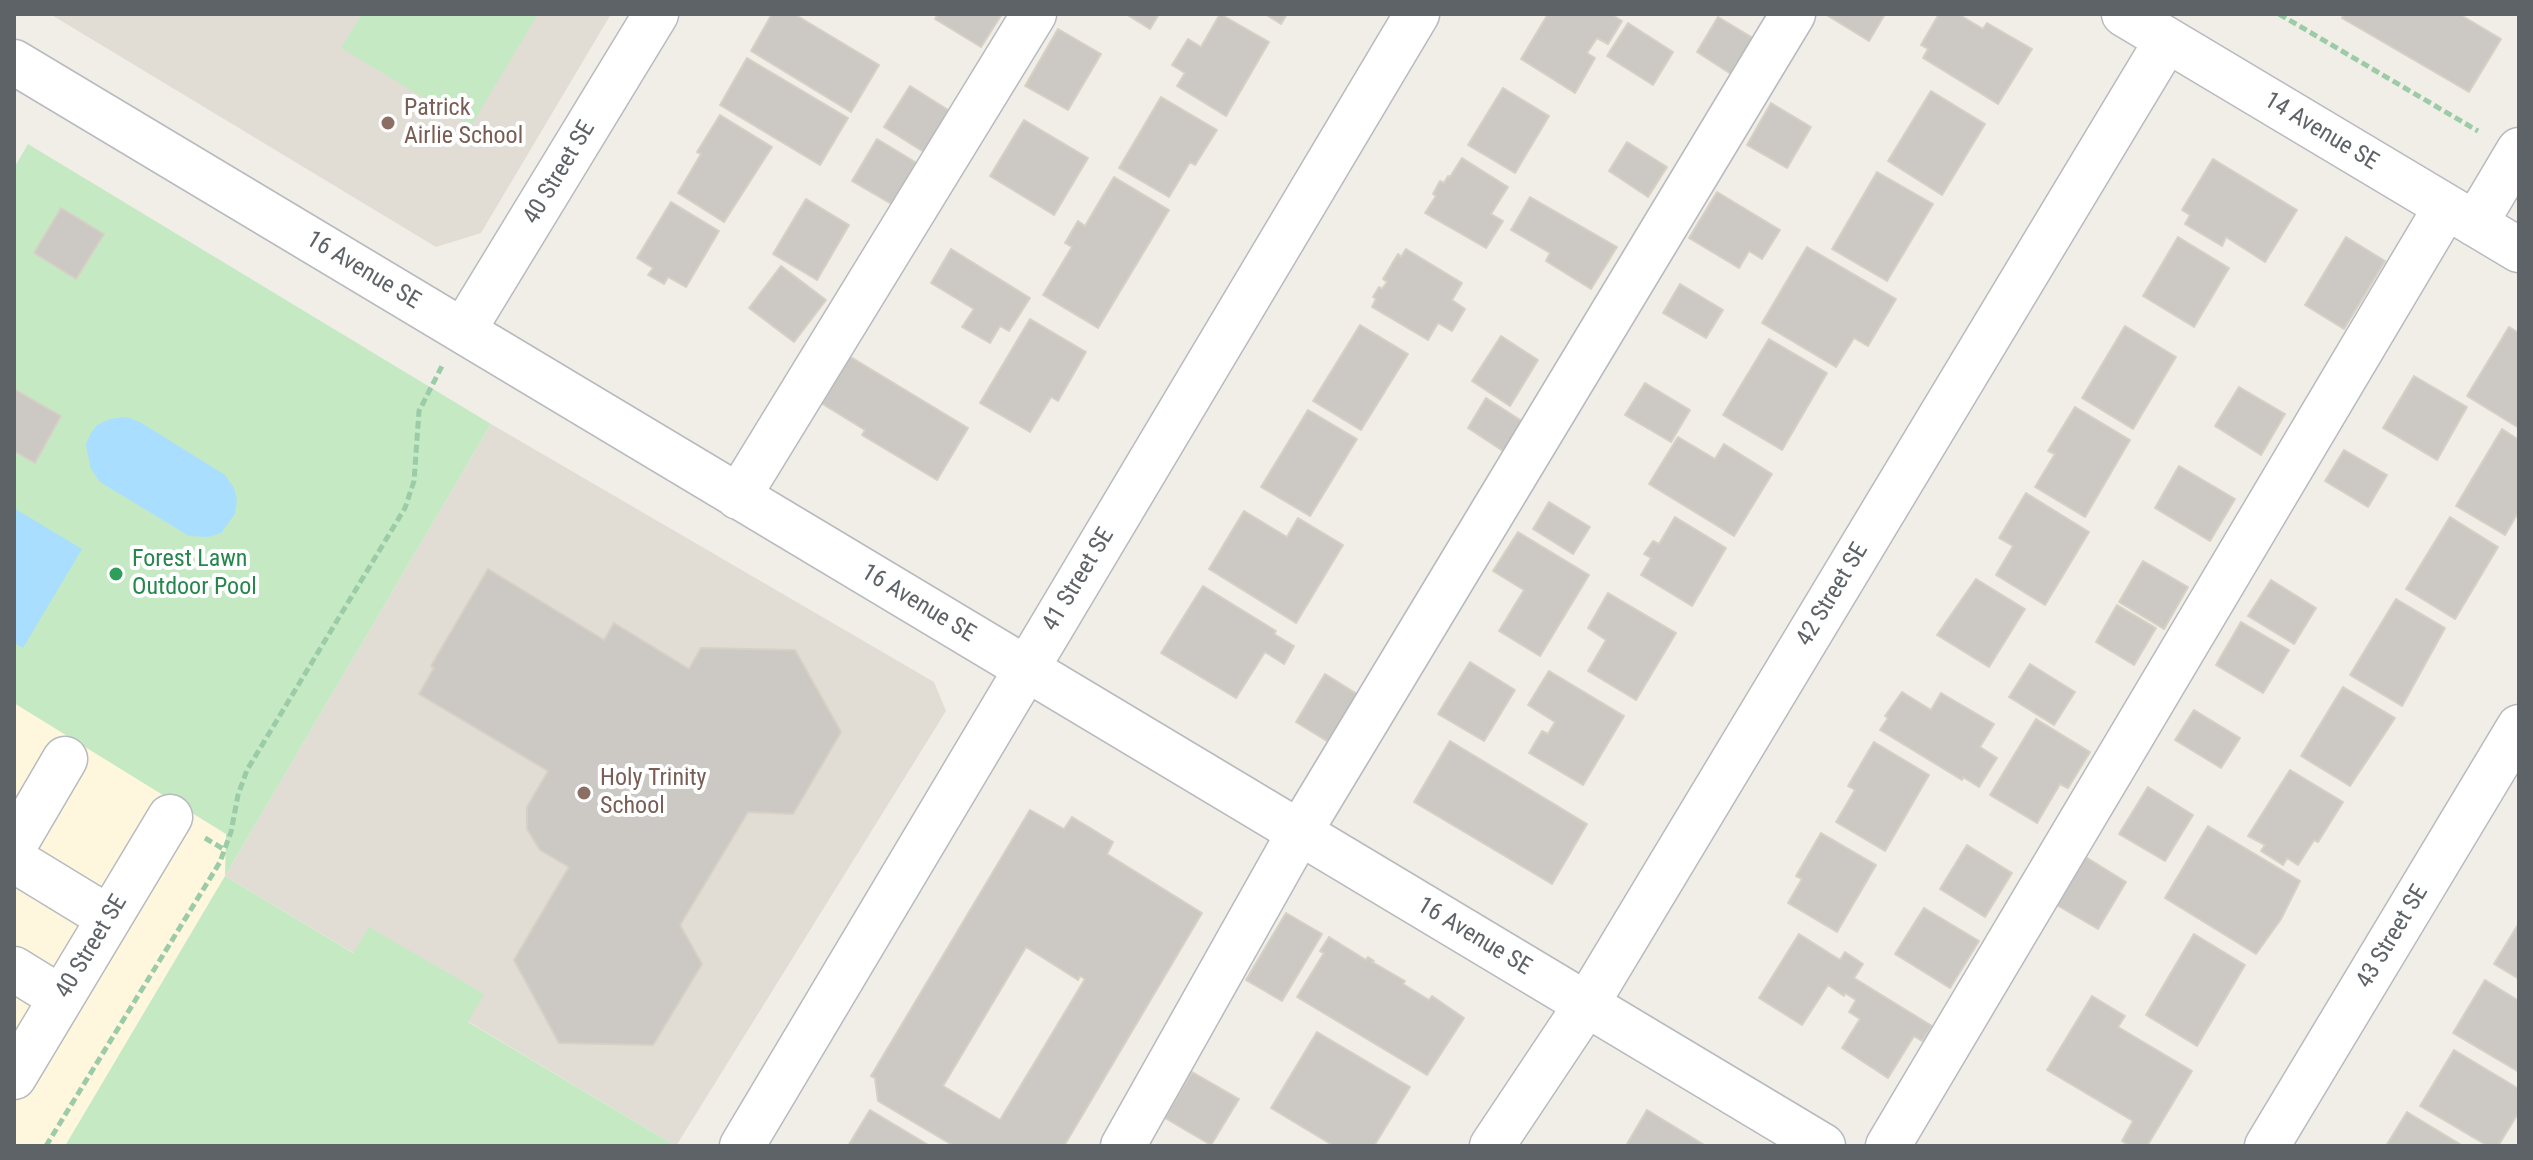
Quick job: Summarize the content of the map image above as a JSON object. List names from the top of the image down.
{
  "streets": {
    "street": [
      "14 Avenue SE",
      "40 Street SE",
      "16 Avenue SE",
      "41 Street SE",
      "42 Street SE",
      "43 Street SE"
    ]
  },
  "crossings": [
    ["14 Avenue SE", "42 Street SE"],
    ["40 Street SE", "16 Avenue SE"],
    ["16 Avenue SE", "41 Street SE"],
    ["16 Avenue SE", "42 Street SE"]
  ],
  "places": ["Patrick Airlie School", "Forest Lawn Outdoor Pool", "Holy Trinity School"]
}
